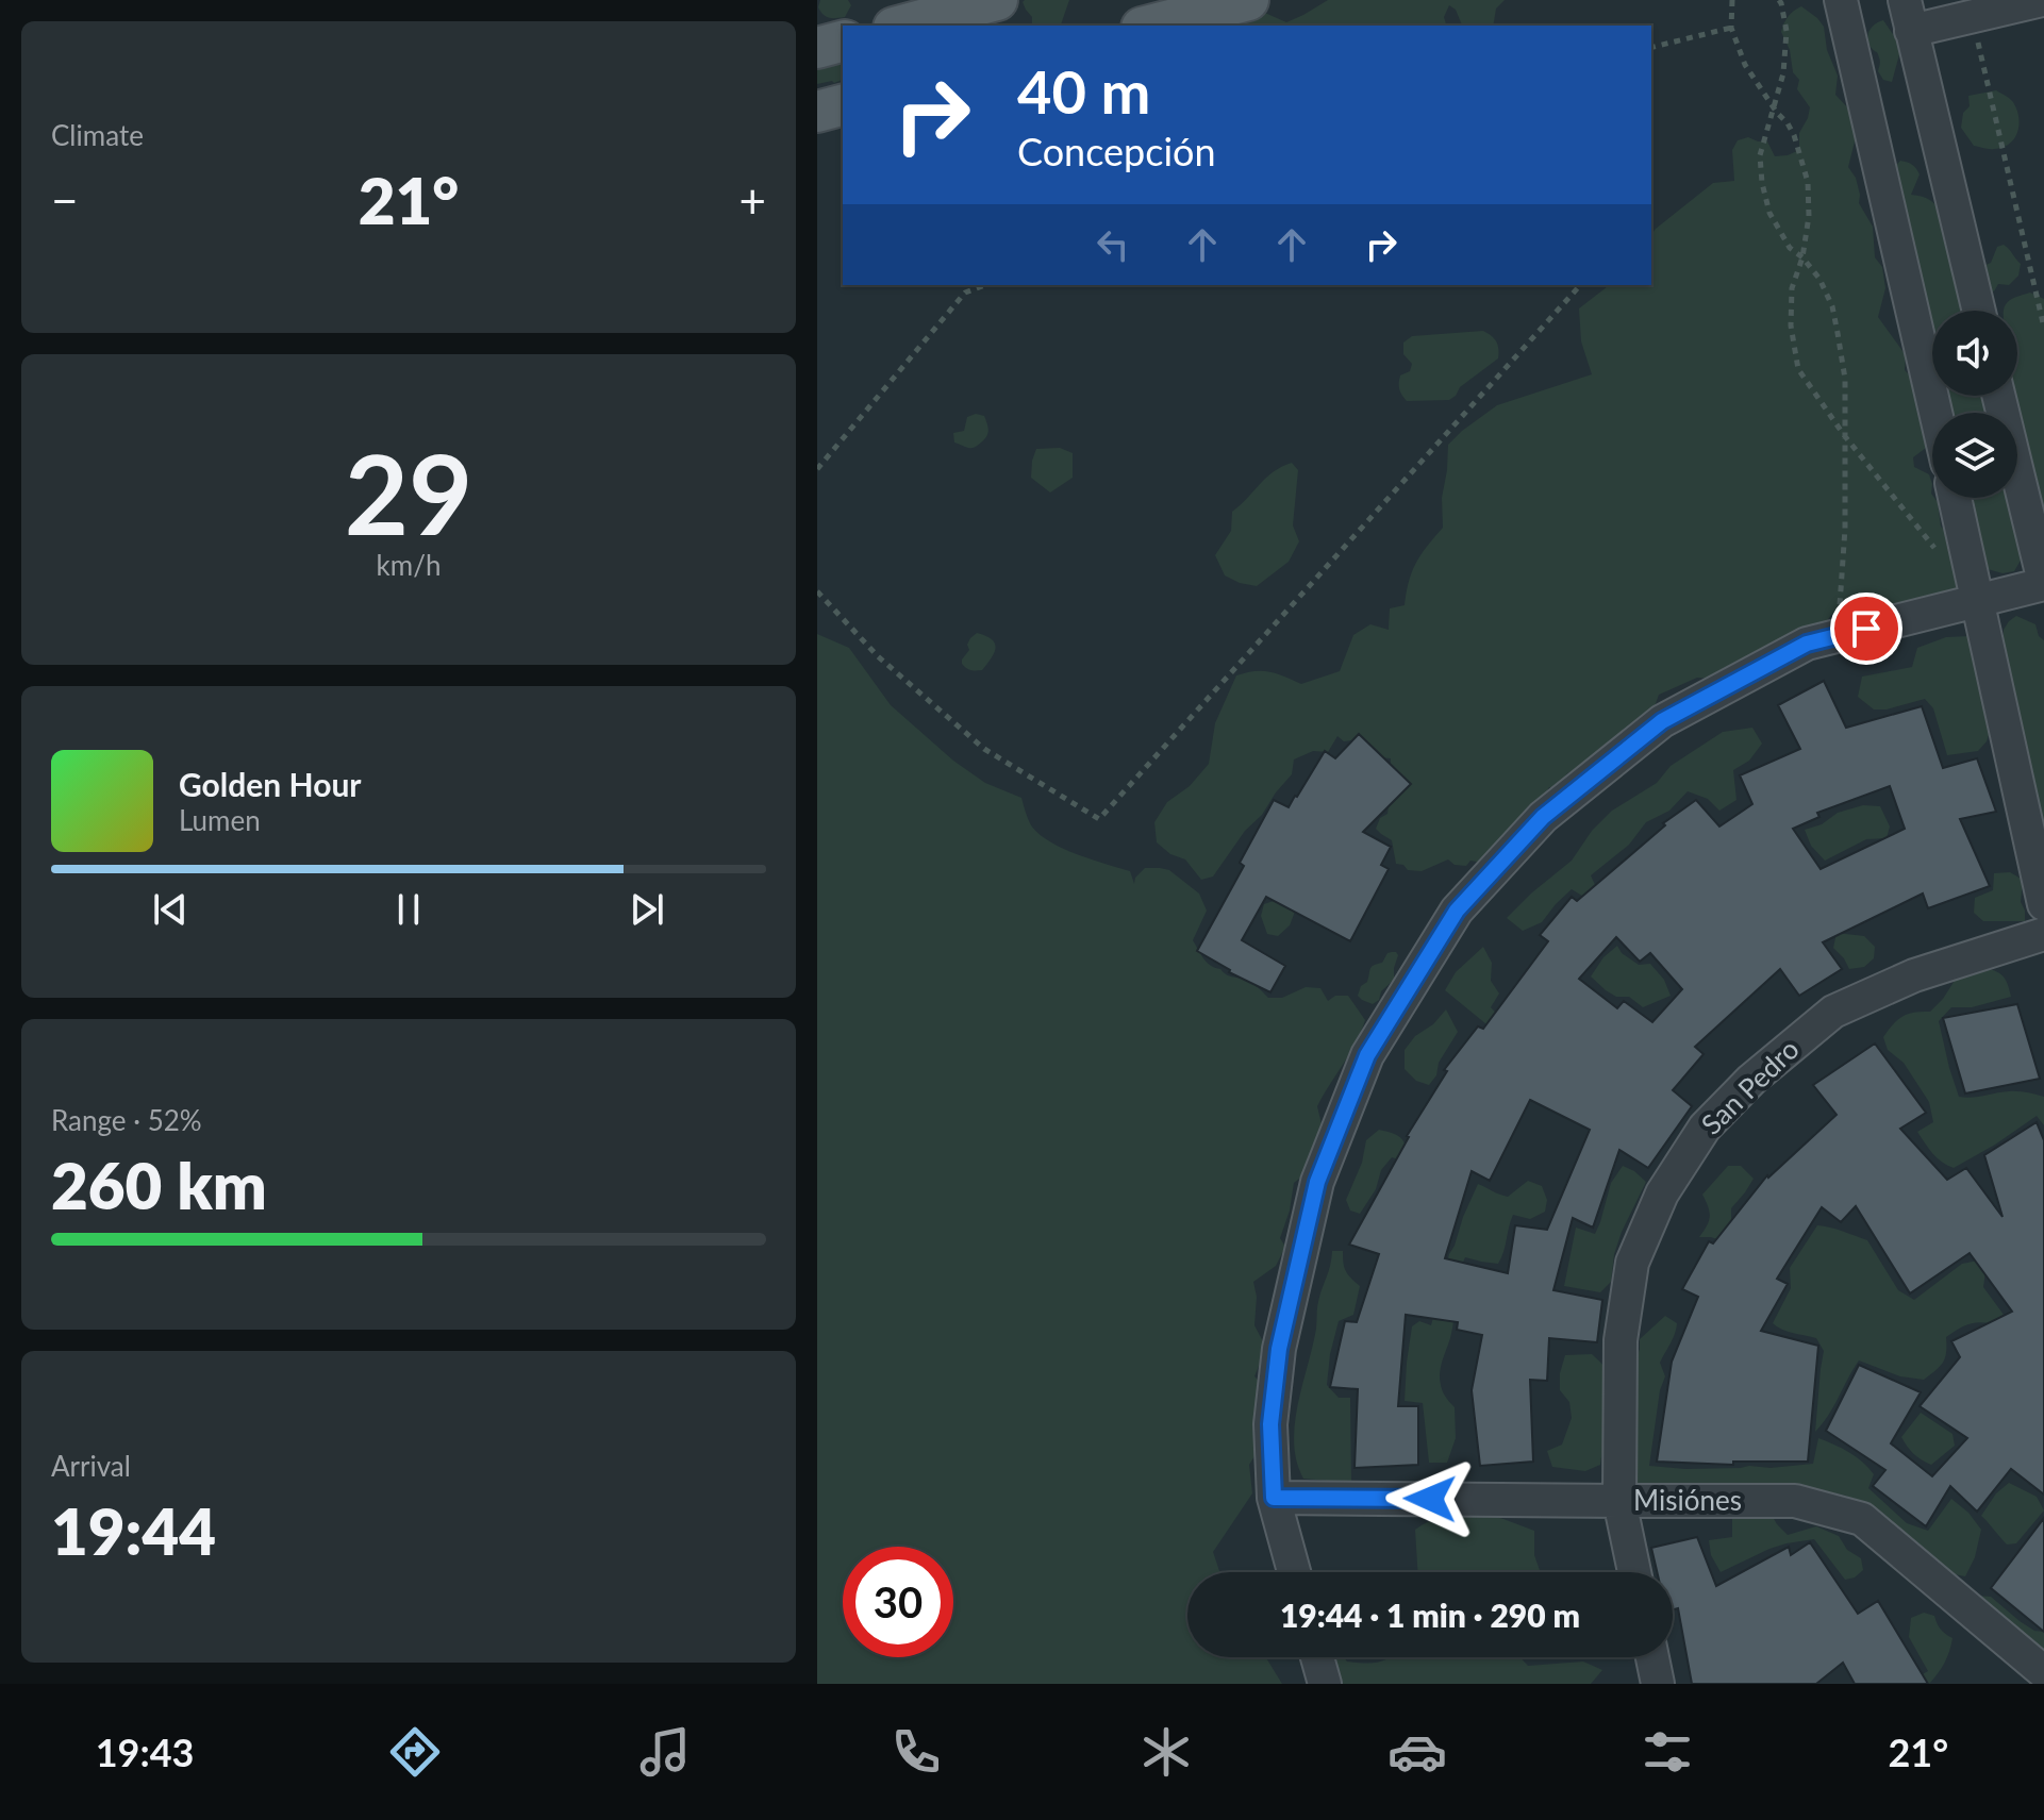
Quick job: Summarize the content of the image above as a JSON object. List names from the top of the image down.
{
  "streets": {
    "street": ["San Pedro", "Misiónes"]
  },
  "crossings": [
    ["San Pedro", "Misiónes"]
  ],
  "page": {
    "tile": [
      "Climate",
      ["29", "km/h"],
      ["Range · 52%", "260 km"],
      ["Arrival", "19:44"]
    ],
    "turn": ["40 m", "Concepción"],
    "heat": ["−", "21°", "+"],
    "song": ["Golden Hour", "Lumen"],
    "limit": "30",
    "trip": "19:44 · 1 min · 290 m",
    "tabs": ["19:43", "21°"]
  }
}
